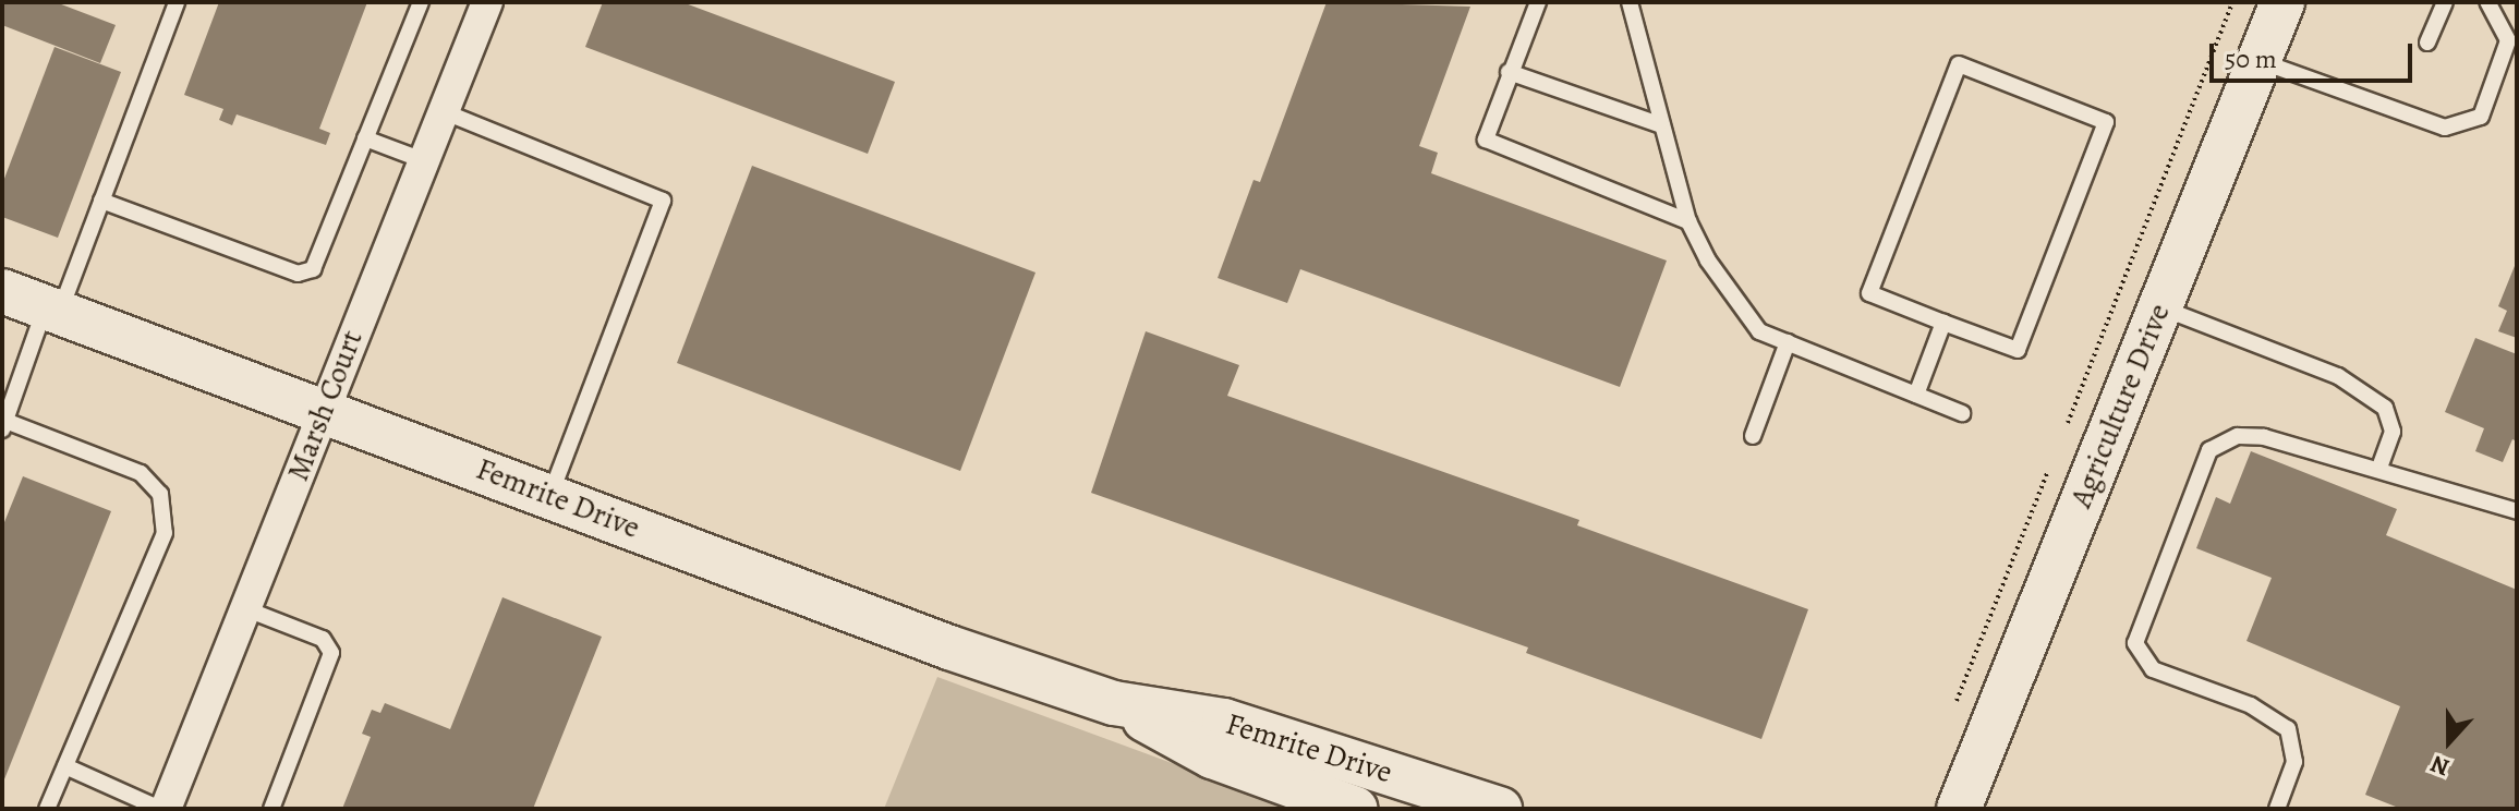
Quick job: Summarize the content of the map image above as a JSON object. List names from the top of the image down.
{
  "streets": {
    "street": ["Marsh Court", "Agriculture Drive", "Femrite Drive"]
  },
  "crossings": [
    ["Marsh Court", "Femrite Drive"]
  ],
  "scale_bar": "50 m",
  "north": "bottom"
}
